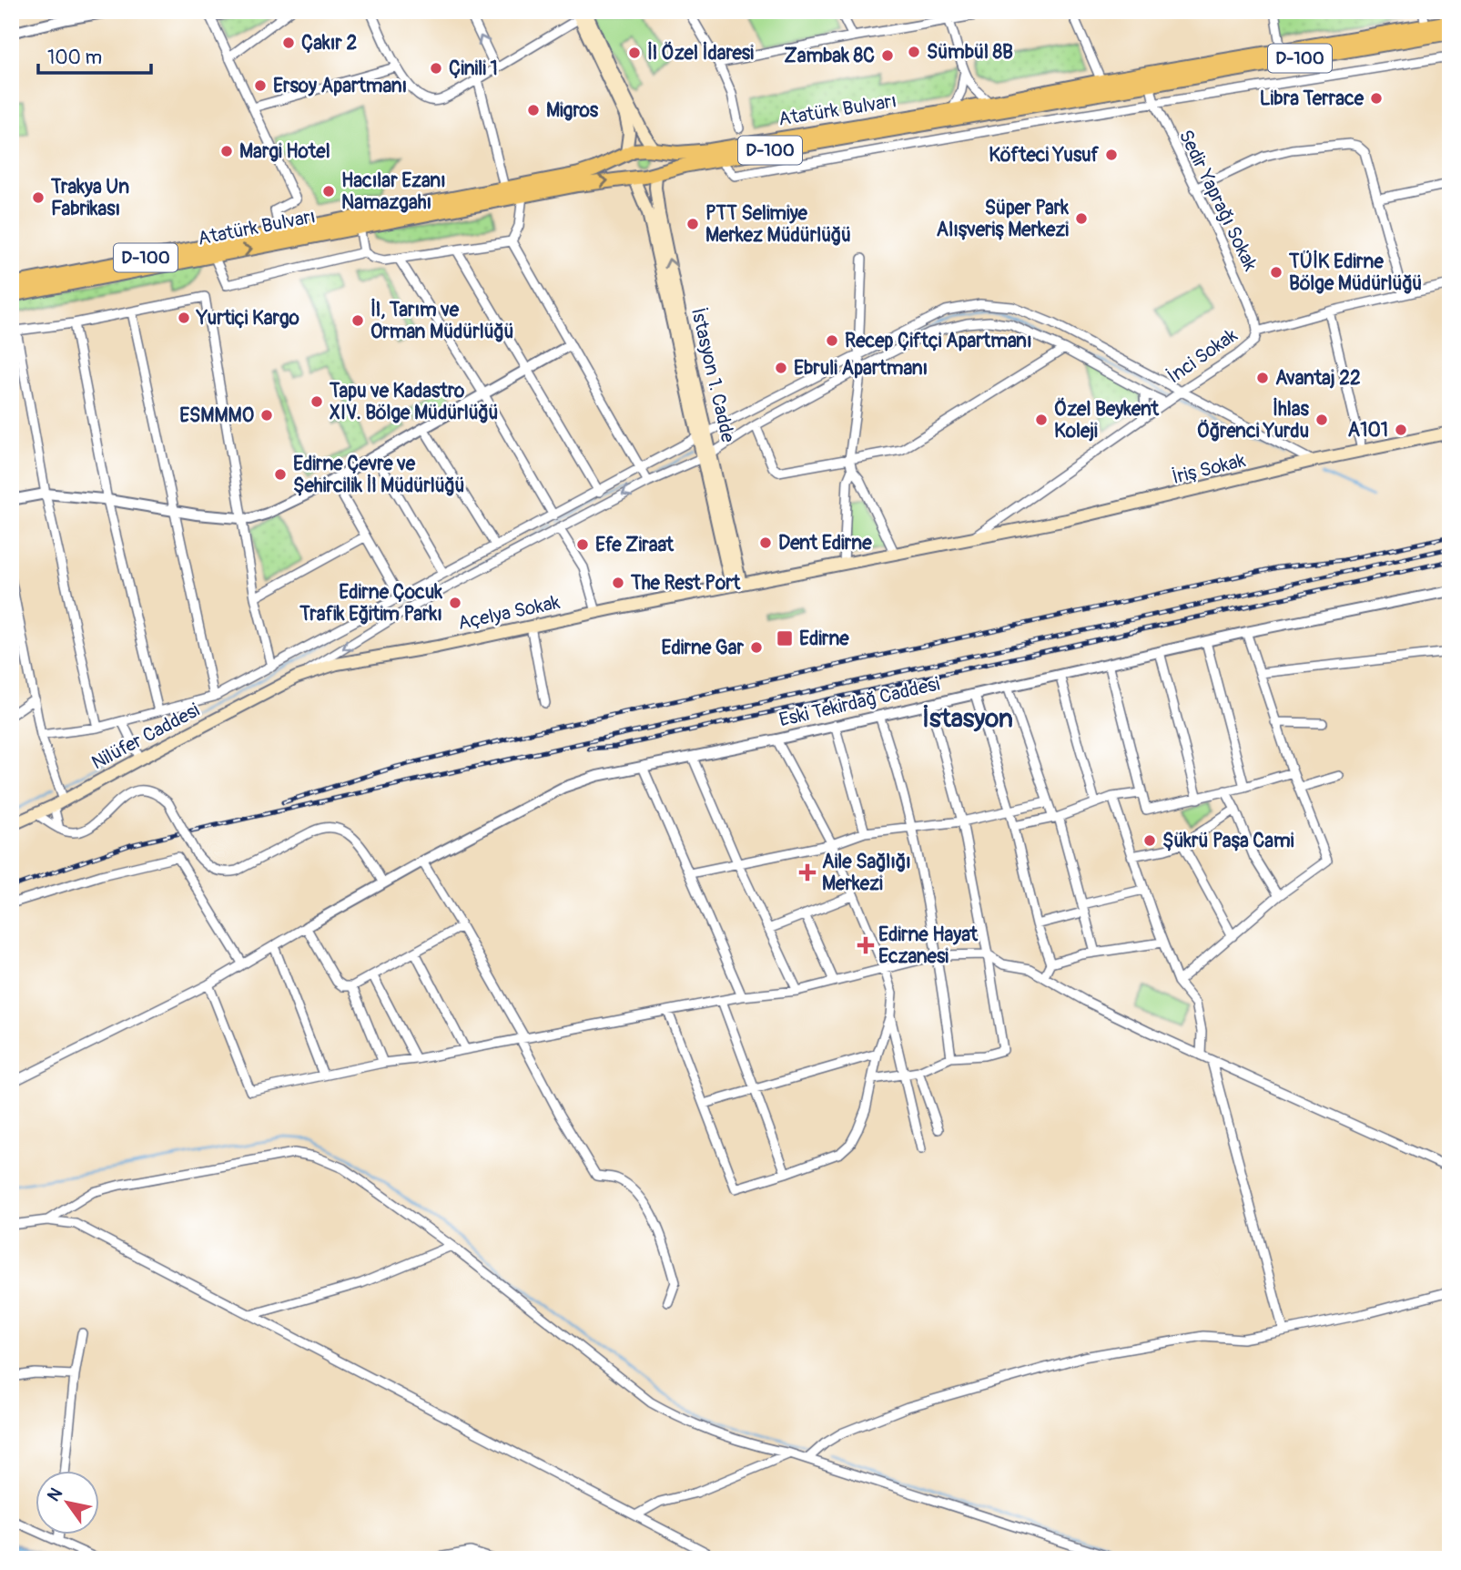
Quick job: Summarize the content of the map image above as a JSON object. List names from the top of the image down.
{
  "streets": {
    "main road": [
      "D-100",
      "Atatürk Bulvarı",
      "İnci Sokak",
      "İstasyon 1. Cadde",
      "İriş Sokak",
      "Açelya Sokak",
      "Nilüfer Caddesi"
    ],
    "street": ["Sedir Yaprağı Sokak", "Eski Tekirdağ Caddesi"]
  },
  "crossings": [
    ["Atatürk Bulvarı", "Sedir Yaprağı Sokak"],
    ["Atatürk Bulvarı", "İstasyon 1. Cadde"],
    ["Sedir Yaprağı Sokak", "İnci Sokak"],
    ["İnci Sokak", "İstasyon 1. Cadde"],
    ["İnci Sokak", "İriş Sokak"],
    ["İnci Sokak", "Açelya Sokak"],
    ["İstasyon 1. Cadde", "Açelya Sokak"],
    ["Açelya Sokak", "Nilüfer Caddesi"]
  ],
  "districts": ["İstasyon"],
  "places": {
    "other": [
      "Çakır 2",
      "Sümbül 8B",
      "İl Özel İdaresi",
      "Zambak 8C",
      "Çinili 1",
      "Ersoy Apartmanı",
      "Libra Terrace",
      "Migros",
      "Margi Hotel",
      "Köfteci Yusuf",
      "Hacılar Ezanı Namazgahı",
      "Trakya Un Fabrikası",
      "Süper Park Alışveriş Merkezi",
      "PTT Selimiye Merkez Müdürlüğü",
      "TÜİK Edirne Bölge Müdürlüğü",
      "Yurtiçi Kargo",
      "İl, Tarım ve Orman Müdürlüğü",
      "Recep Çiftçi Apartmanı",
      "Ebruli Apartmanı",
      "Avantaj 22",
      "Tapu ve Kadastro XIV. Bölge Müdürlüğü",
      "ESMMMO",
      "Özel Beykent Koleji",
      "İhlas Öğrenci Yurdu",
      "A101",
      "Edirne Çevre ve Şehircilik İl Müdürlüğü",
      "Dent Edirne",
      "Efe Ziraat",
      "The Rest Port",
      "Edirne Çocuk Trafik Eğitim Parkı",
      "Edirne Gar",
      "Şükrü Paşa Cami"
    ],
    "transit": ["Edirne"],
    "health": ["Aile Sağlığı Merkezi", "Edirne Hayat Eczanesi"]
  },
  "scale_bar": "100 m",
  "north": "top left"
}
